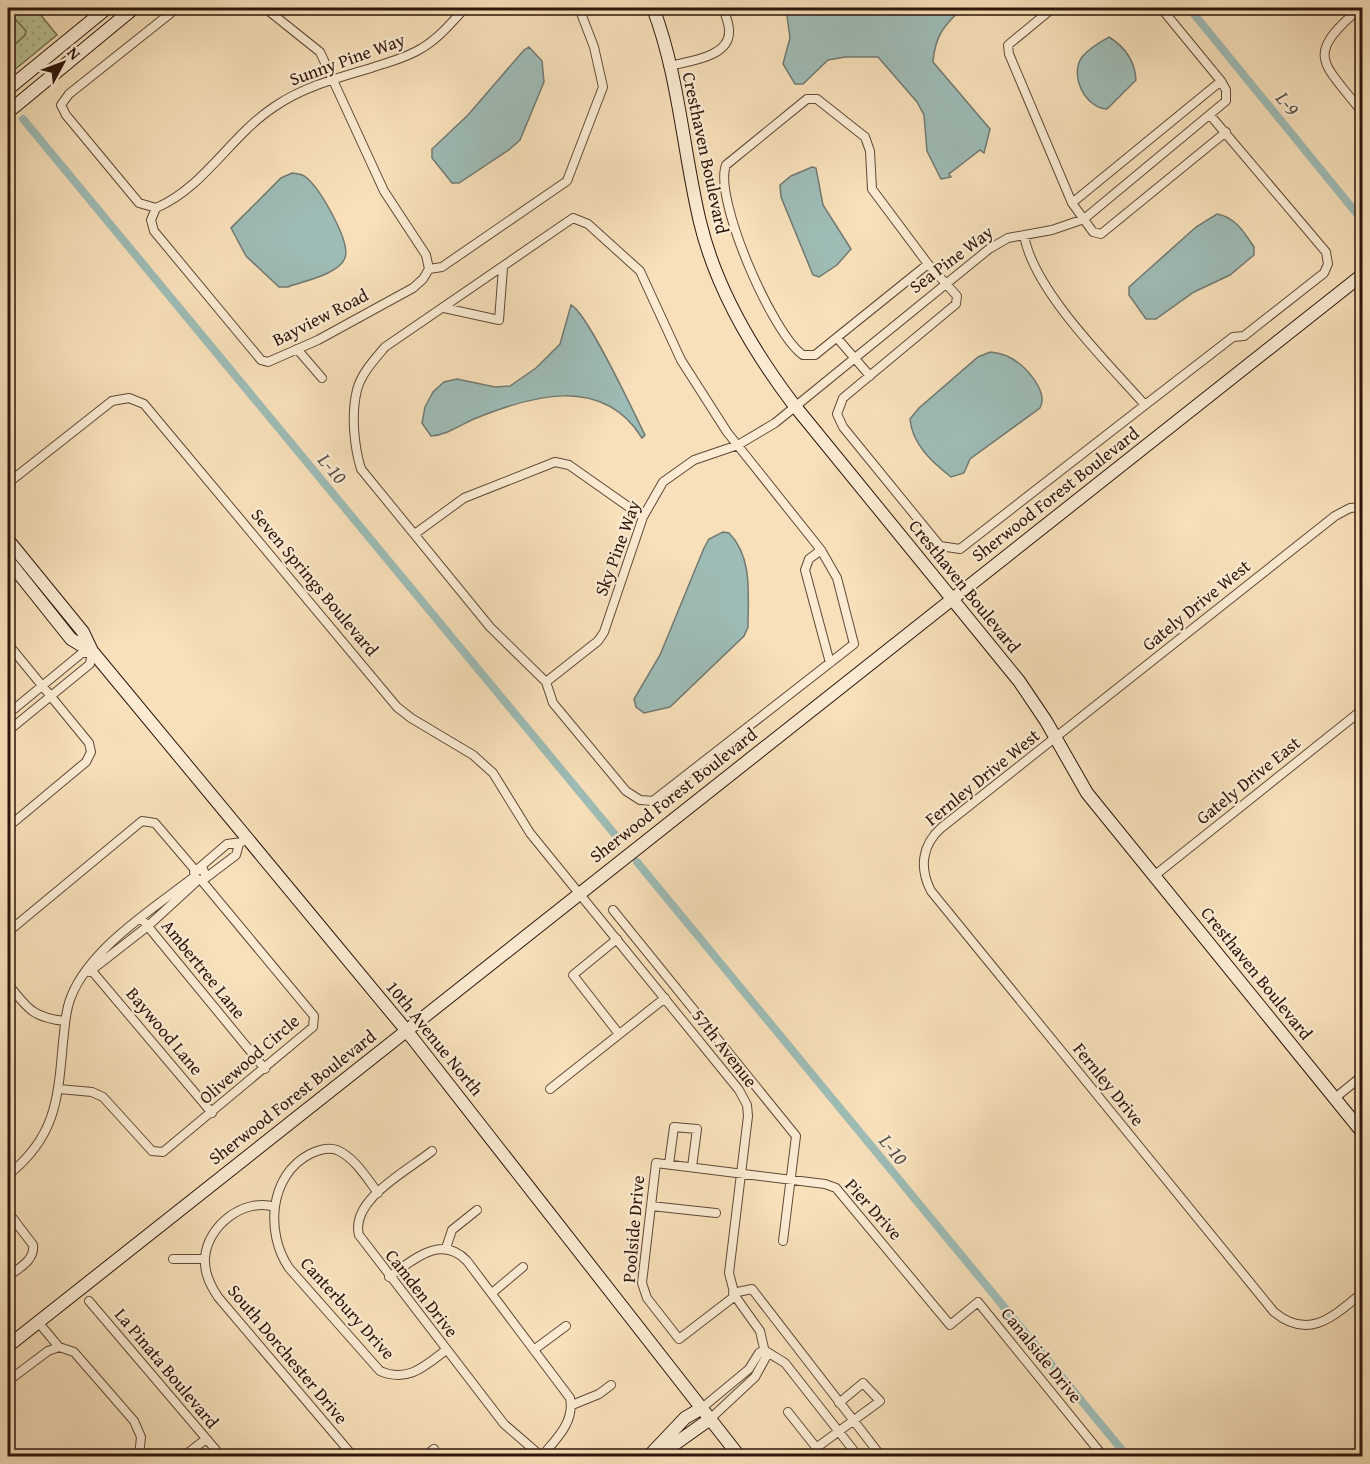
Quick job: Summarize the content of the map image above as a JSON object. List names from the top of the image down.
{
  "streets": {
    "street": [
      "Sunny Pine Way",
      "Cresthaven Boulevard",
      "Sea Pine Way",
      "Bayview Road",
      "Sherwood Forest Boulevard",
      "Sky Pine Way",
      "Seven Springs Boulevard",
      "Gately Drive West",
      "Fernley Drive West",
      "Gately Drive East",
      "Ambertree Lane",
      "Baywood Lane",
      "10th Avenue North",
      "57th Avenue",
      "Olivewood Circle",
      "Fernley Drive",
      "Pier Drive",
      "Poolside Drive",
      "Camden Drive",
      "Canterbury Drive",
      "South Dorchester Drive",
      "Canalside Drive",
      "La Pinata Boulevard"
    ]
  },
  "crossings": [
    ["Sunny Pine Way", "Bayview Road"],
    ["Cresthaven Boulevard", "Sea Pine Way"],
    ["Cresthaven Boulevard", "Sherwood Forest Boulevard"],
    ["Cresthaven Boulevard", "Sky Pine Way"],
    ["Cresthaven Boulevard", "Gately Drive West"],
    ["Cresthaven Boulevard", "Fernley Drive West"],
    ["Cresthaven Boulevard", "Gately Drive East"],
    ["Sea Pine Way", "Sky Pine Way"],
    ["Sherwood Forest Boulevard", "Seven Springs Boulevard"],
    ["Sherwood Forest Boulevard", "10th Avenue North"],
    ["Sherwood Forest Boulevard", "57th Avenue"],
    ["Seven Springs Boulevard", "57th Avenue"],
    ["Gately Drive West", "Fernley Drive West"],
    ["Fernley Drive West", "Fernley Drive"],
    ["Ambertree Lane", "Olivewood Circle"],
    ["Baywood Lane", "Olivewood Circle"],
    ["57th Avenue", "Pier Drive"],
    ["57th Avenue", "Poolside Drive"],
    ["Pier Drive", "Poolside Drive"],
    ["Pier Drive", "Canalside Drive"],
    ["Camden Drive", "Canterbury Drive"]
  ],
  "water": ["L-9", "L-10"],
  "north": "top right"
}
